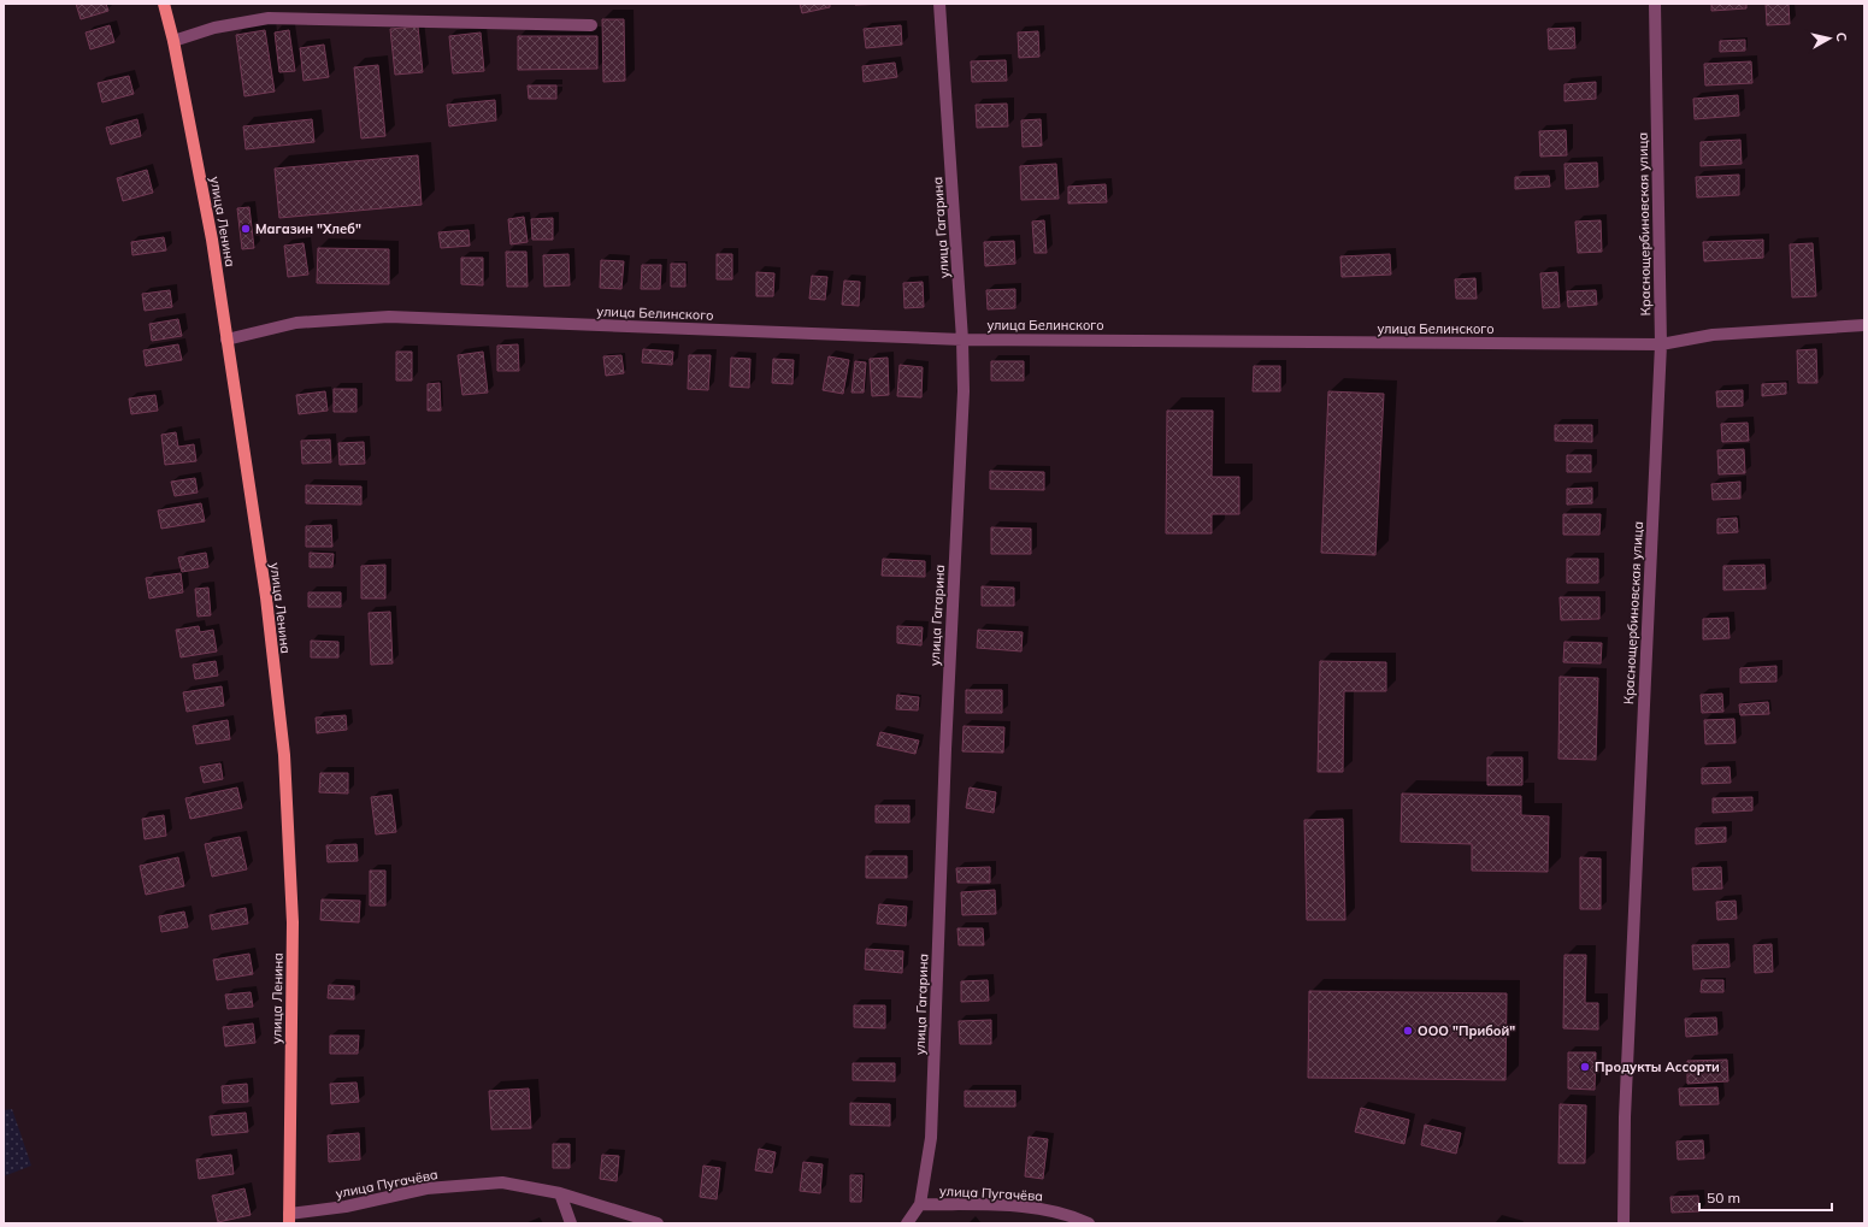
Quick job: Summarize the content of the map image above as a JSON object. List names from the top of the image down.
{
  "streets": {
    "main road": ["улица Ленина"],
    "street": [
      "Краснощербиновская улица",
      "улица Гагарина",
      "улица Белинского",
      "улица Пугачёва"
    ]
  },
  "crossings": [
    ["улица Ленина", "улица Белинского"],
    ["улица Ленина", "улица Пугачёва"],
    ["Краснощербиновская улица", "улица Белинского"],
    ["улица Гагарина", "улица Белинского"],
    ["улица Гагарина", "улица Пугачёва"]
  ],
  "places": ["Магазин \"Хлеб\"", "ООО \"Прибой\"", "Продукты Ассорти"],
  "scale_bar": "50 m",
  "north": "right"
}
